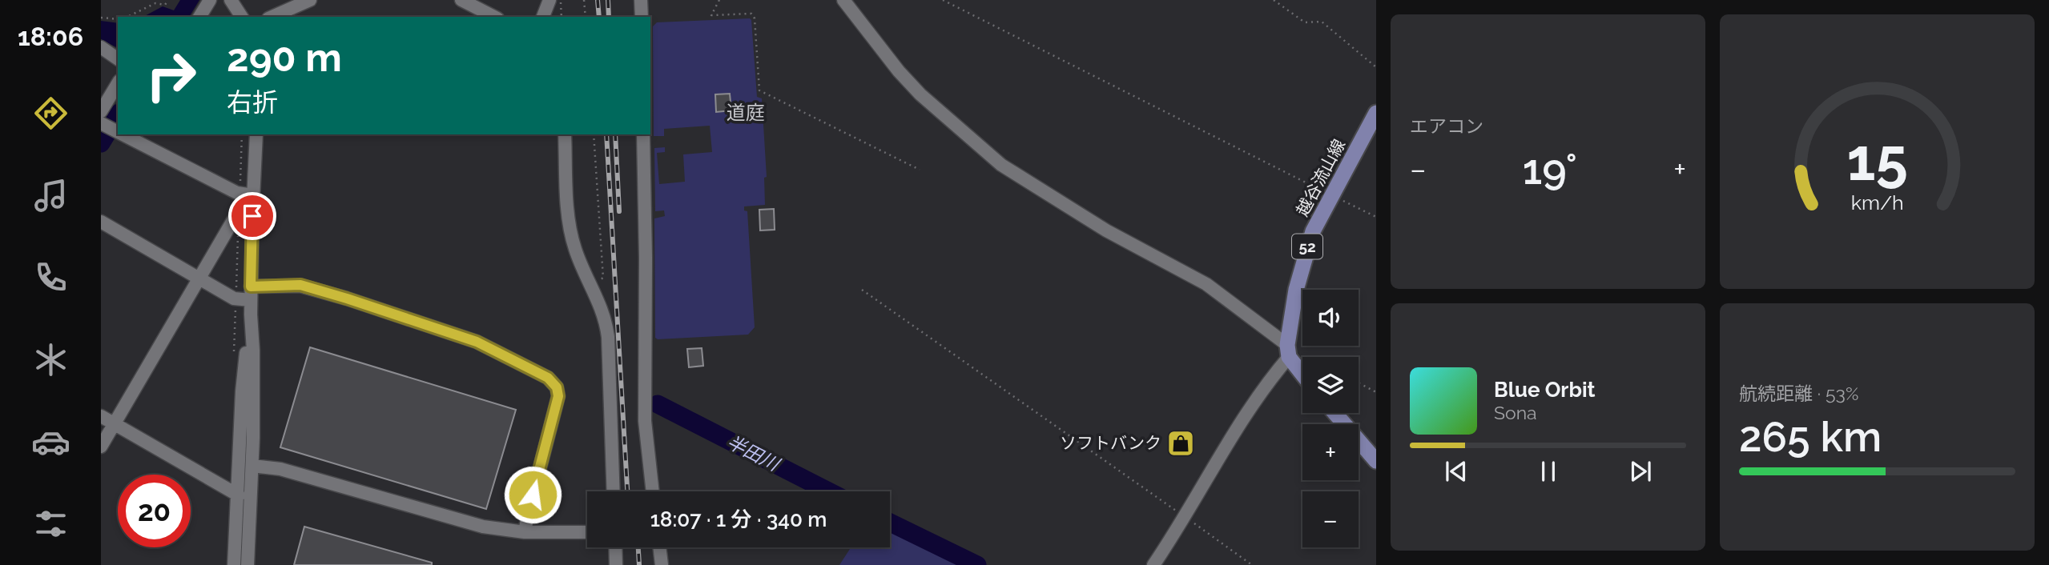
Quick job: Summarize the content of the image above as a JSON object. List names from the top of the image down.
{
  "streets": {
    "main road": ["越谷流山線", "52"]
  },
  "districts": ["道庭"],
  "water": ["半田川"],
  "places": {
    "shop": ["ソフトバンク"]
  },
  "page": {
    "tabs": "18:06",
    "tile": [
      "エアコン",
      ["航続距離 · 53%", "265 km"]
    ],
    "turn": ["290 m", "右折"],
    "heat": ["−", "19°", "+"],
    "map_buttons": ["+", "−"],
    "song": ["Blue Orbit", "Sona"],
    "limit": "20",
    "trip": "18:07 · 1 分 · 340 m",
    "gauge": ["15", "km/h"]
  }
}
